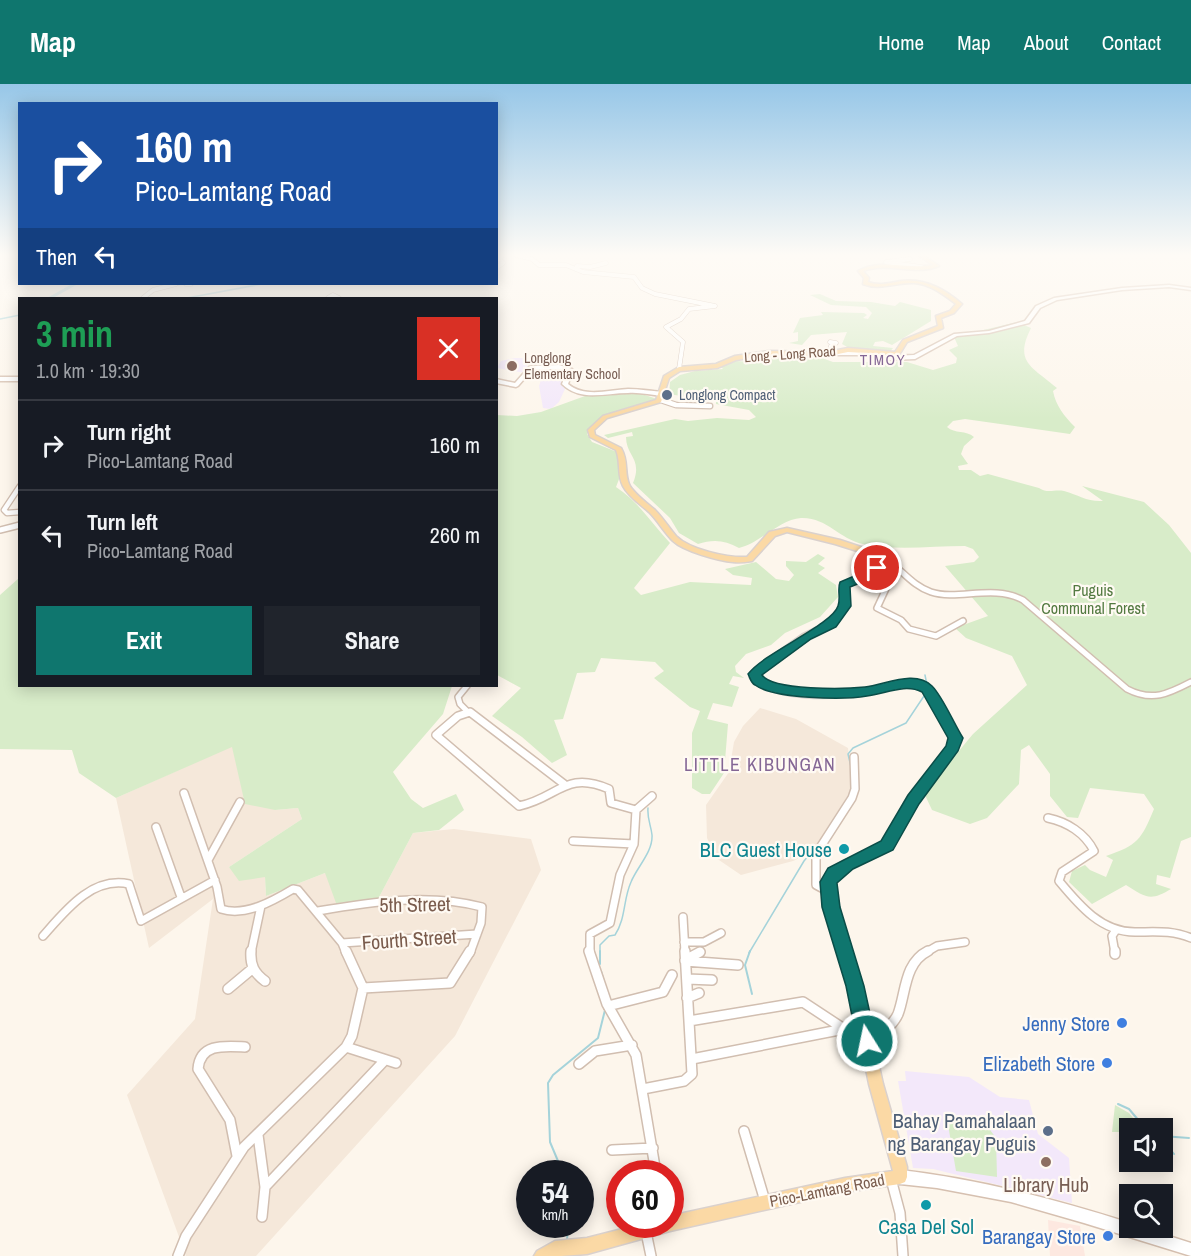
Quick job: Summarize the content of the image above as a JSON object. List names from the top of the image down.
{
  "streets": {
    "main road": ["Long - Long Road", "Pico-Lamtang Road"],
    "street": ["5th Street", "Fourth Street"]
  },
  "crossings": [
    ["5th Street", "Fourth Street"]
  ],
  "districts": ["TIMOY", "LITTLE KIBUNGAN"],
  "parks": ["Puguis Communal Forest"],
  "places": [
    "Longlong Elementary School",
    "Longlong Compact",
    "BLC Guest House",
    "Jenny Store",
    "Elizabeth Store",
    "Bahay Pamahalaan ng Barangay Puguis",
    "Library Hub",
    "Casa Del Sol",
    "Barangay Store"
  ],
  "page": {
    "header": "Map",
    "nav": [
      "Home",
      "Map",
      "About",
      "Contact"
    ],
    "turn": ["160 m", "Pico-Lamtang Road"],
    "then": "Then",
    "heading": ["3 min", "1.0 km · 19:30"],
    "list": [
      {
        "name": "Turn right",
        "note": "Pico-Lamtang Road",
        "value": "160 m"
      },
      {
        "name": "Turn left",
        "note": "Pico-Lamtang Road",
        "value": "260 m"
      }
    ],
    "buttons": ["Exit", "Share"],
    "speed": "54 km/h",
    "limit": "60"
  }
}
